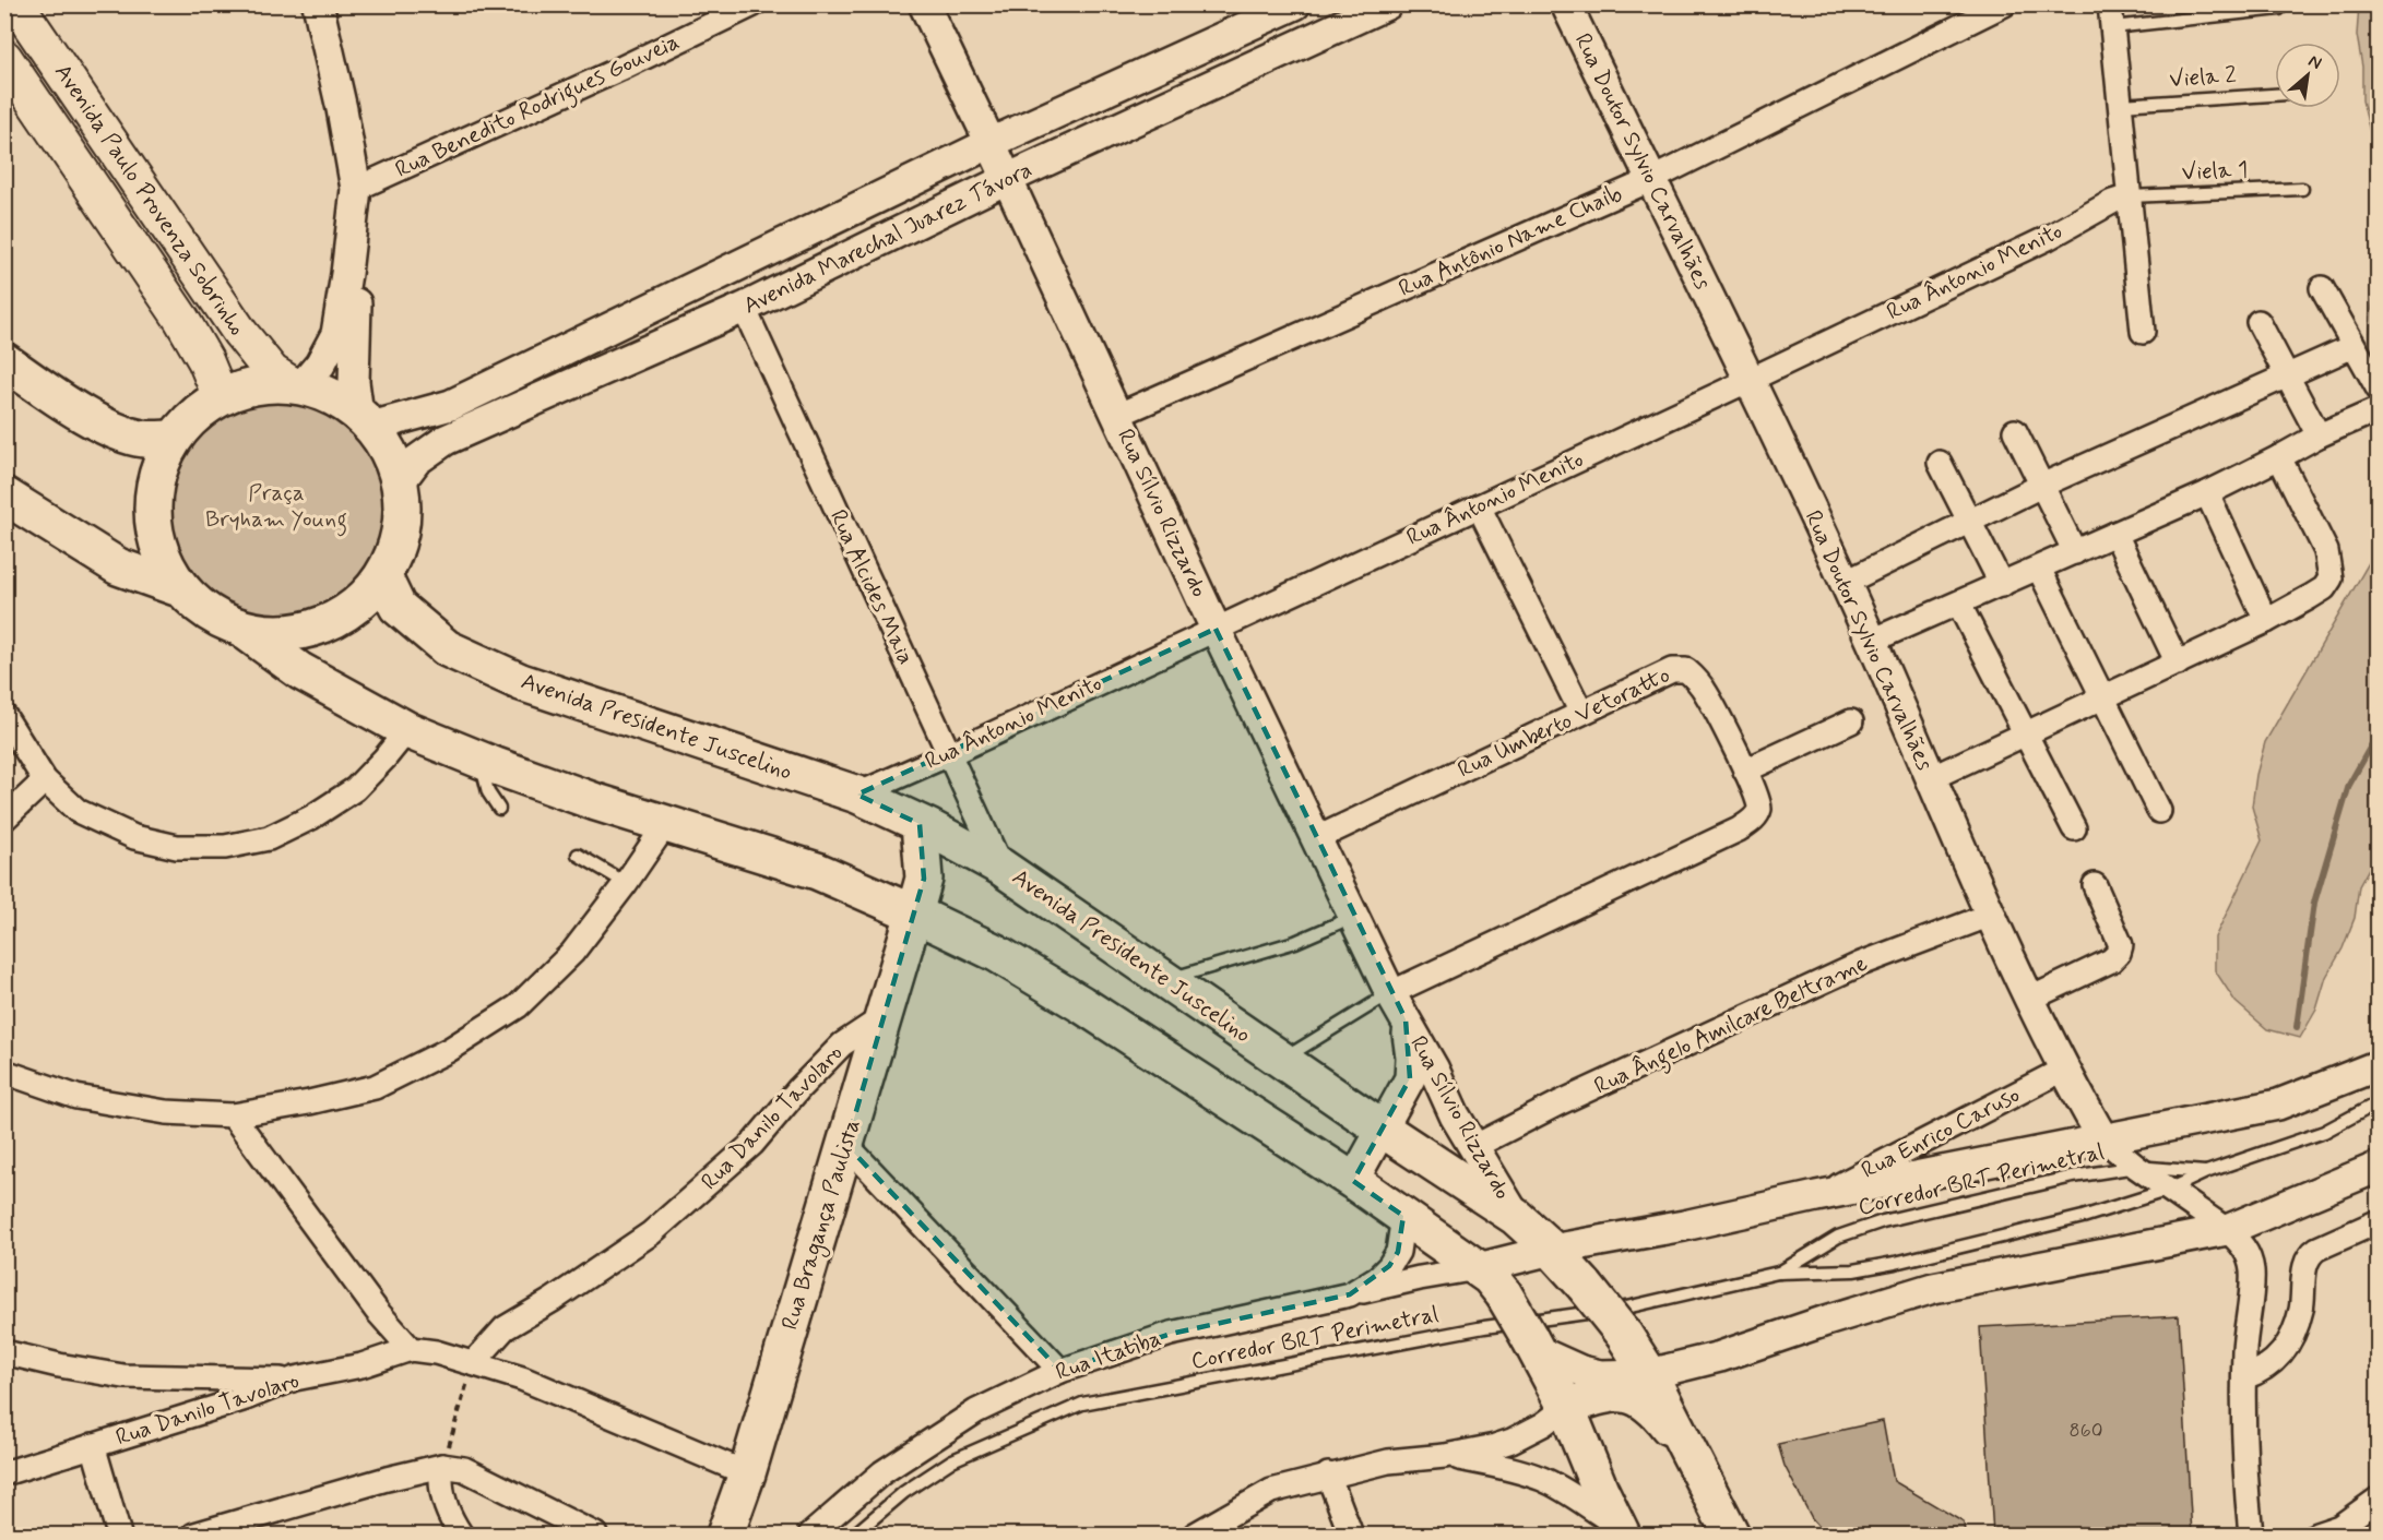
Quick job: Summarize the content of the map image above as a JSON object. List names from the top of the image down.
{
  "streets": {
    "main road": ["Avenida Paulo Provenza Sobrinho", "Avenida Presidente Juscelino", "Rua Bragança Paulista"],
    "street": [
      "Rua Benedito Rodrigues Gouveia",
      "Rua Doutor Sylvio Carvalhães",
      "Avenida Marechal Juarez Távora",
      "Rua Antônio Name Chaib",
      "Rua Ântonio Menito",
      "Rua Sílvio Rizzardo",
      "Rua Alcides Maia",
      "Rua Umberto Vetoratto",
      "Rua Ângelo Amilcare Beltrame",
      "Rua Danilo Tavolaro",
      "Rua Enrico Caruso",
      "Rua Itatiba"
    ],
    "lane": ["Viela 2", "Viela 1", "Corredor BRT Perimetral"]
  },
  "crossings": [
    ["Rua Doutor Sylvio Carvalhães", "Rua Antônio Name Chaib"],
    ["Rua Doutor Sylvio Carvalhães", "Rua Ântonio Menito"],
    ["Rua Doutor Sylvio Carvalhães", "Rua Ângelo Amilcare Beltrame"],
    ["Rua Doutor Sylvio Carvalhães", "Rua Enrico Caruso"],
    ["Rua Doutor Sylvio Carvalhães", "Corredor BRT Perimetral"],
    ["Viela 1", "Rua Ântonio Menito"],
    ["Avenida Marechal Juarez Távora", "Rua Sílvio Rizzardo"],
    ["Avenida Marechal Juarez Távora", "Rua Alcides Maia"],
    ["Rua Antônio Name Chaib", "Rua Sílvio Rizzardo"],
    ["Rua Ântonio Menito", "Rua Sílvio Rizzardo"],
    ["Rua Ântonio Menito", "Rua Alcides Maia"],
    ["Rua Ântonio Menito", "Avenida Presidente Juscelino"],
    ["Rua Sílvio Rizzardo", "Rua Umberto Vetoratto"],
    ["Rua Sílvio Rizzardo", "Avenida Presidente Juscelino"],
    ["Rua Sílvio Rizzardo", "Rua Ângelo Amilcare Beltrame"],
    ["Rua Alcides Maia", "Avenida Presidente Juscelino"],
    ["Avenida Presidente Juscelino", "Rua Bragança Paulista"],
    ["Rua Danilo Tavolaro", "Rua Bragança Paulista"]
  ],
  "parks": ["Praça Bryham Young"],
  "house_numbers": ["860"],
  "north": "top right"
}
